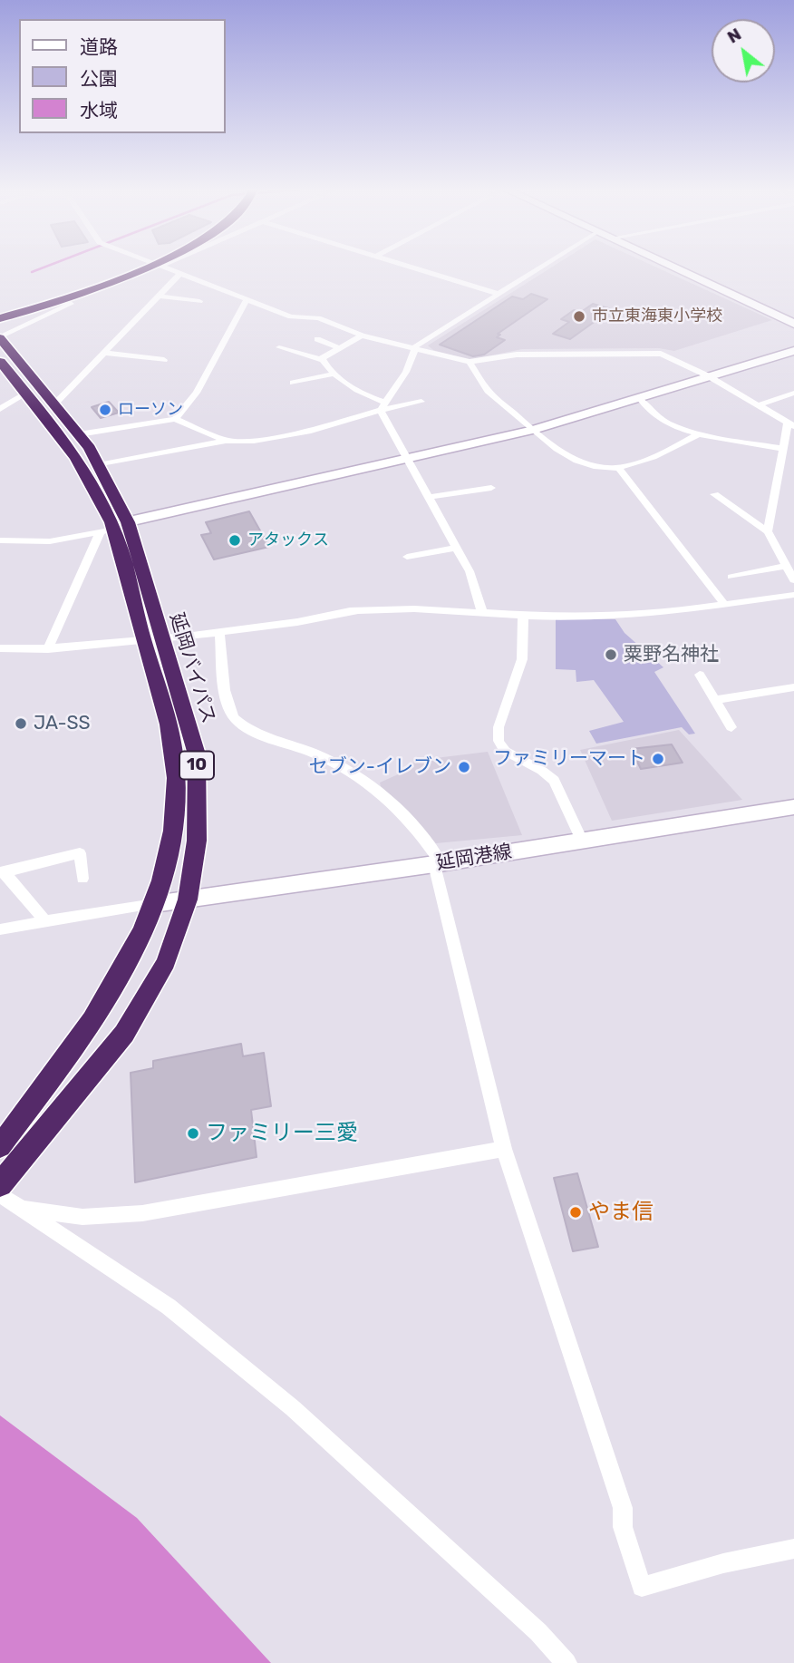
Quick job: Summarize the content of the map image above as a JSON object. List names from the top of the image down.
{
  "streets": {
    "highway": ["延岡バイパス", "10"],
    "street": ["延岡港線"]
  },
  "crossings": [
    ["延岡バイパス", "延岡港線"]
  ],
  "places": [
    "市立東海東小学校",
    "ローソン",
    "アタックス",
    "粟野名神社",
    "JA-SS",
    "ファミリーマート",
    "セブン-イレブン",
    "ファミリー三愛",
    "やま信"
  ],
  "legend": ["道路", "公園", "水域"],
  "north": "top left"
}
